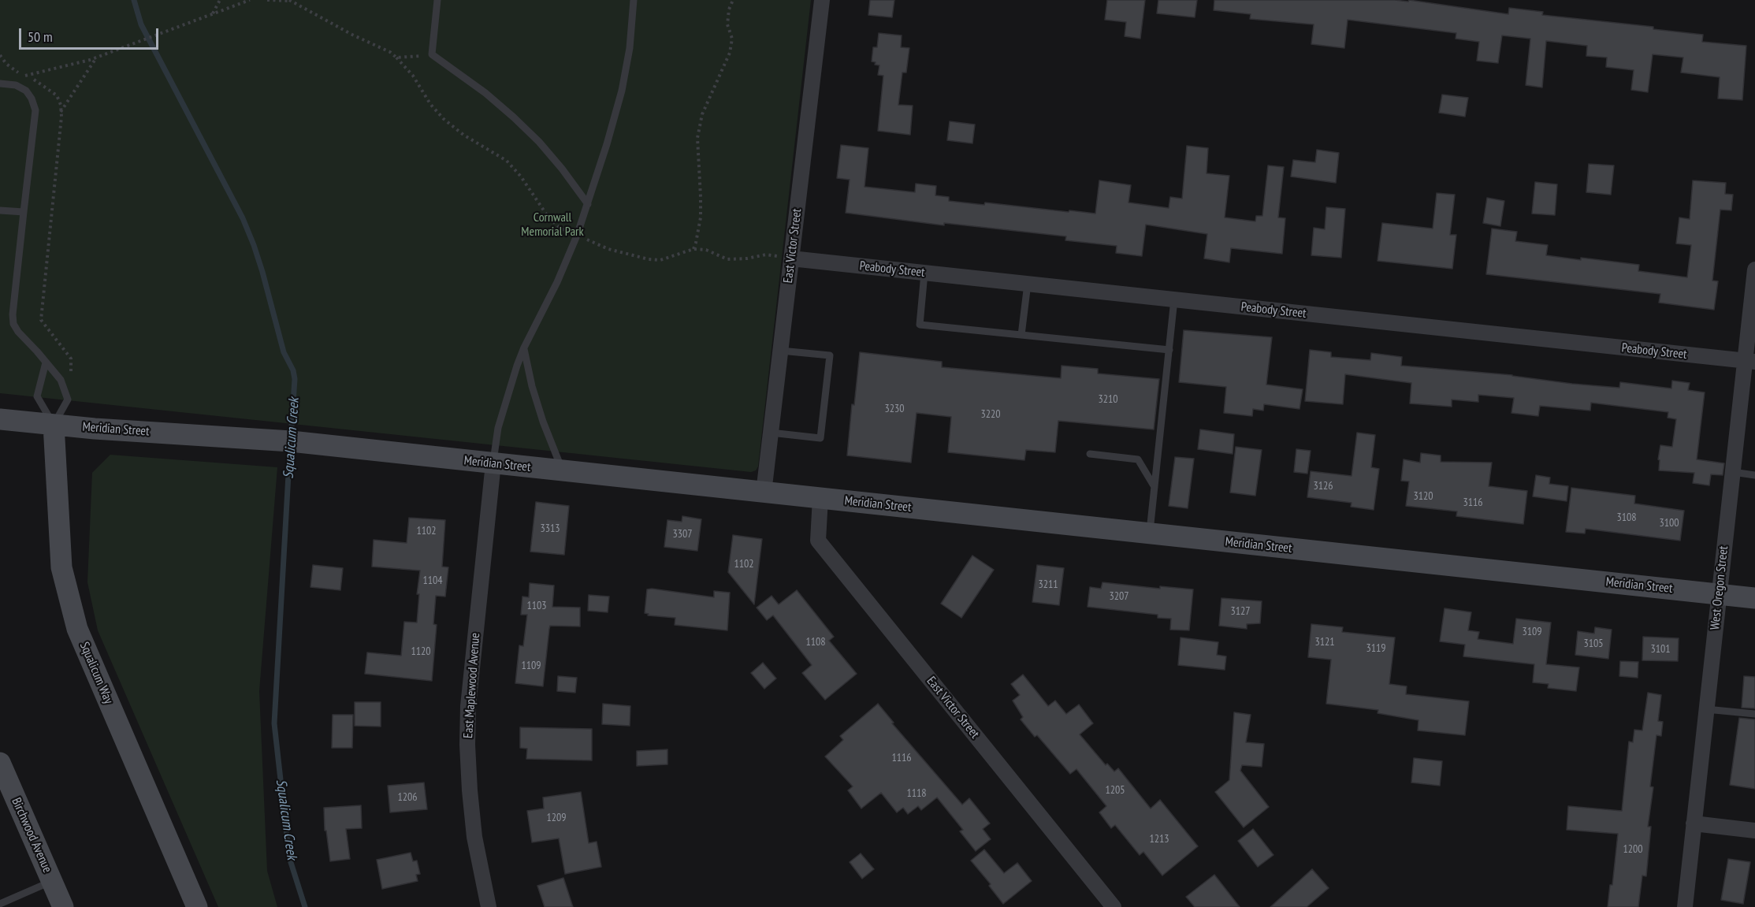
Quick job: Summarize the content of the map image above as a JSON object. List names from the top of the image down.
{
  "streets": {
    "main road": ["Meridian Street", "Squalicum Way", "Birchwood Avenue"],
    "street": [
      "East Victor Street",
      "Peabody Street",
      "West Oregon Street",
      "East Maplewood Avenue"
    ]
  },
  "crossings": [
    ["East Victor Street", "Peabody Street"],
    ["East Victor Street", "Meridian Street"],
    ["Peabody Street", "West Oregon Street"],
    ["Meridian Street", "West Oregon Street"],
    ["Meridian Street", "Squalicum Way"],
    ["Meridian Street", "East Maplewood Avenue"]
  ],
  "water": ["Squalicum Creek"],
  "parks": ["Cornwall Memorial Park"],
  "house_numbers": [
    "3210",
    "3230",
    "3220",
    "3126",
    "3120",
    "3116",
    "3108",
    "3100",
    "3313",
    "1102",
    "3307",
    "1102",
    "1104",
    "3211",
    "3207",
    "1103",
    "3127",
    "3109",
    "1108",
    "3121",
    "3105",
    "3119",
    "3101",
    "1120",
    "1109",
    "1116",
    "1205",
    "1118",
    "1206",
    "1209",
    "1213",
    "1200"
  ],
  "scale_bar": "50 m"
}
